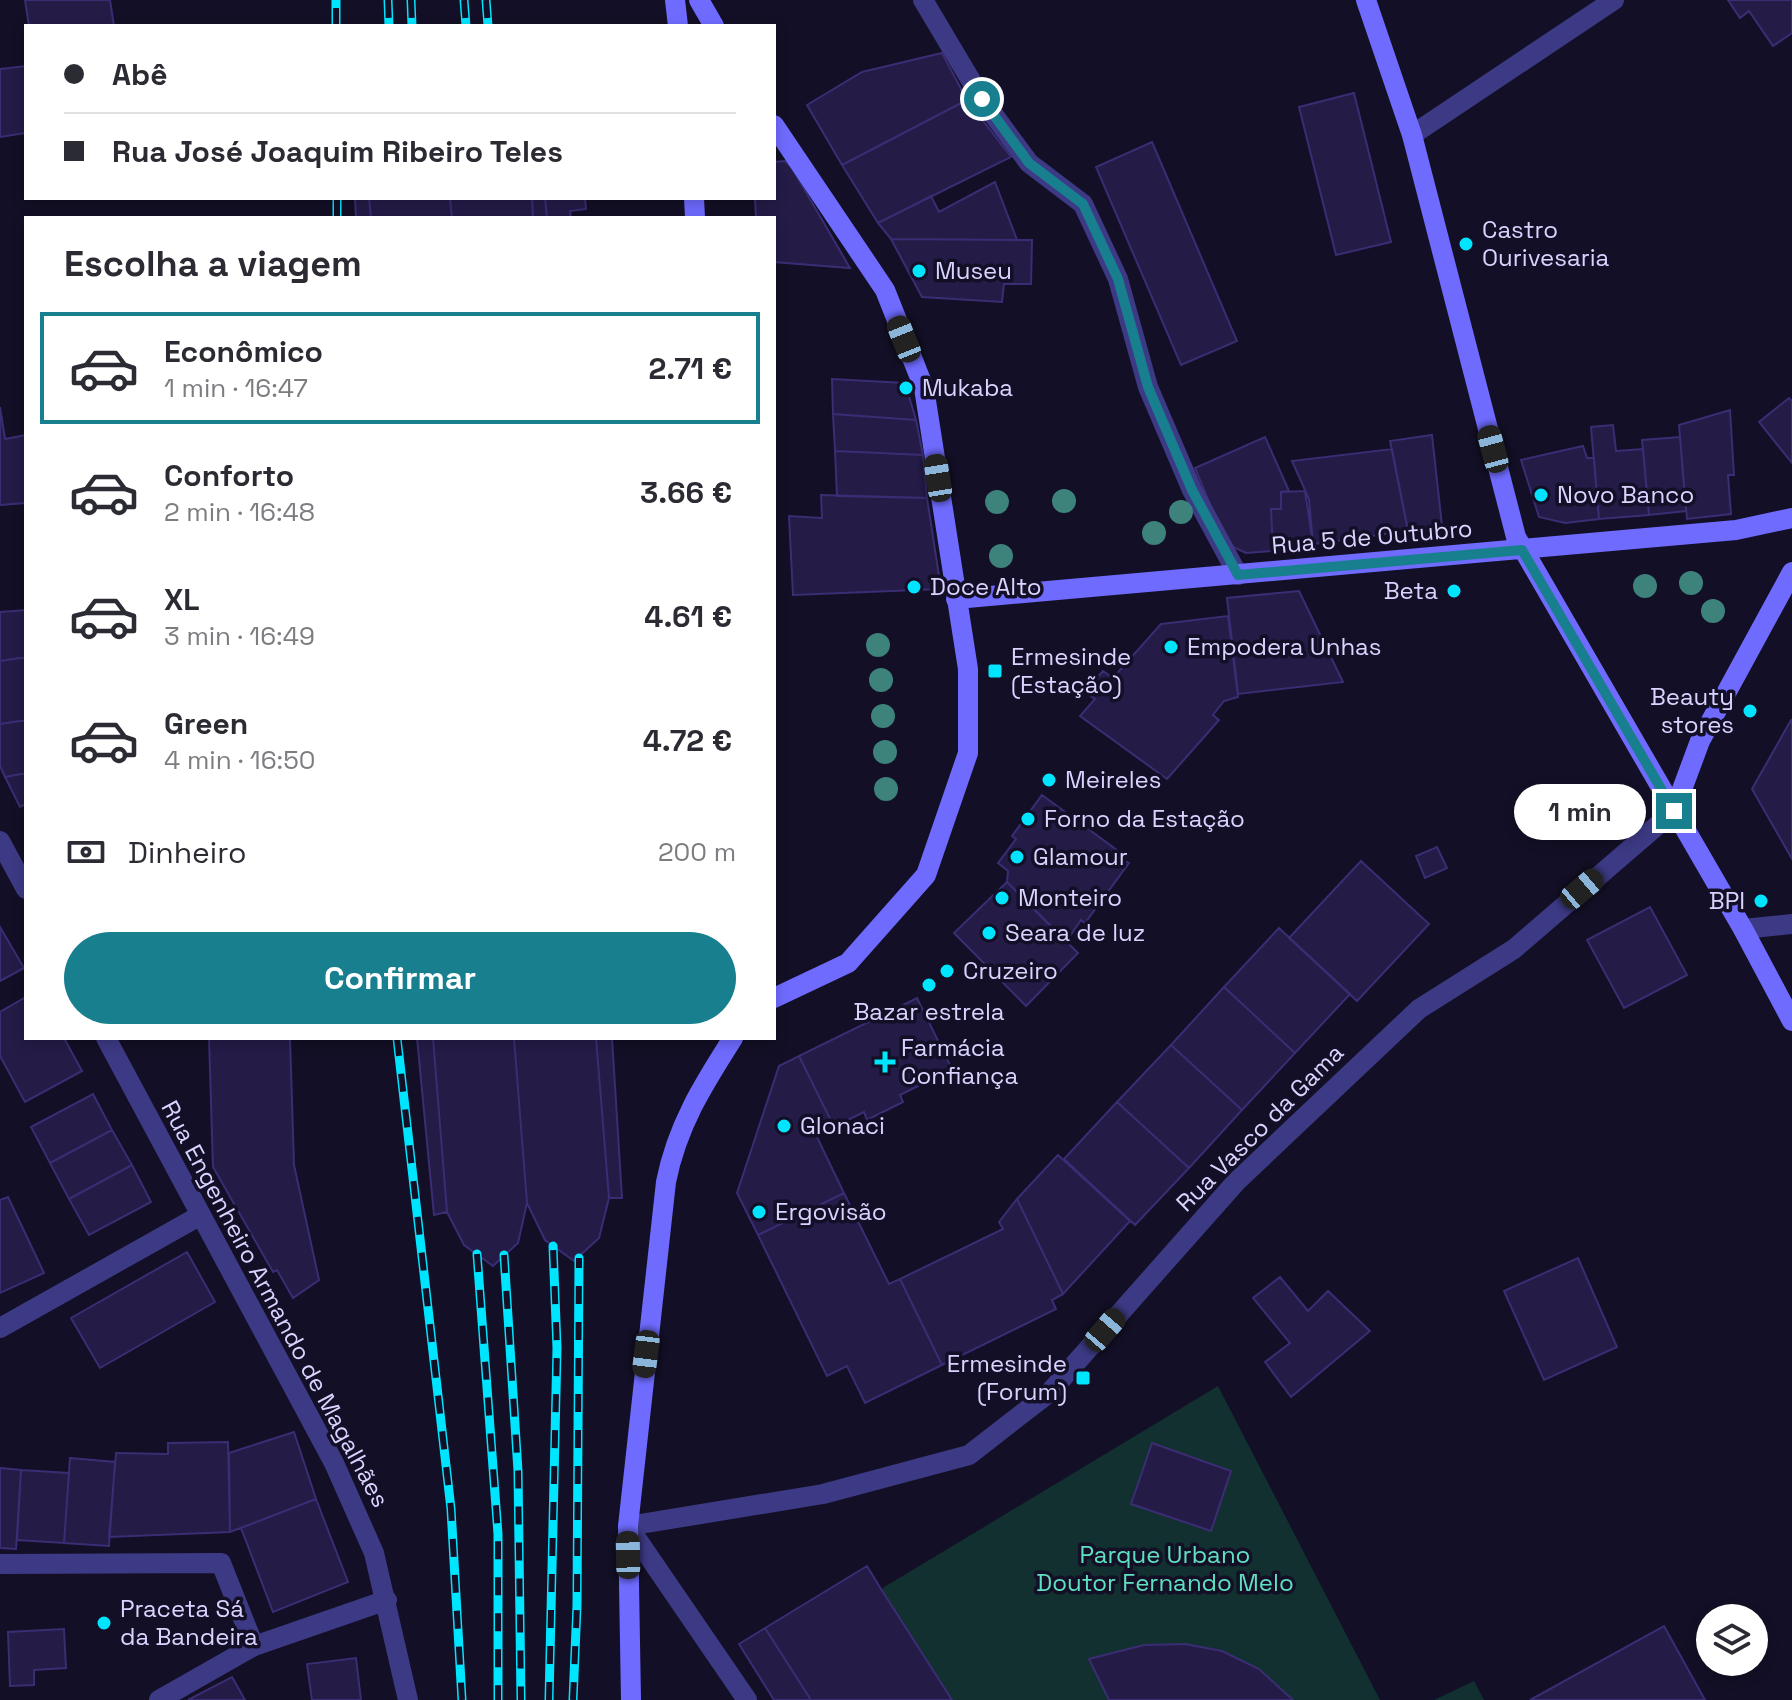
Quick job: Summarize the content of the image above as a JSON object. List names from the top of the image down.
{
  "streets": {
    "main road": ["Rua 5 de Outubro", "Rua Vasco da Gama"],
    "street": ["Rua Engenheiro Armando de Magalhães"]
  },
  "parks": ["Parque Urbano Doutor Fernando Melo"],
  "places": {
    "other": [
      "Castro Ourivesaria",
      "Museu",
      "Mukaba",
      "Novo Banco",
      "Doce Alto",
      "Beta",
      "Empodera Unhas",
      "Beauty stores",
      "Meireles",
      "Forno da Estação",
      "Glamour",
      "Monteiro",
      "BPI",
      "Seara de luz",
      "Cruzeiro",
      "Bazar estrela",
      "Glonaci",
      "Ergovisão",
      "Praceta Sá da Bandeira"
    ],
    "transit": ["Ermesinde (Estação)", "Ermesinde (Forum)"],
    "health": ["Farmácia Confiança"]
  },
  "page": {
    "banner": ["Abê", "Rua José Joaquim Ribeiro Teles"],
    "heading": "Escolha a viagem",
    "list": [
      {
        "name": "Econômico",
        "note": "1 min · 16:47",
        "value": "2.71 €"
      },
      {
        "name": "Conforto",
        "note": "2 min · 16:48",
        "value": "3.66 €"
      },
      {
        "name": "XL",
        "note": "3 min · 16:49",
        "value": "4.61 €"
      },
      {
        "name": "Green",
        "note": "4 min · 16:50",
        "value": "4.72 €"
      }
    ],
    "bubble": "1 min",
    "pay": ["Dinheiro", "200 m"],
    "buttons": "Confirmar"
  }
}
